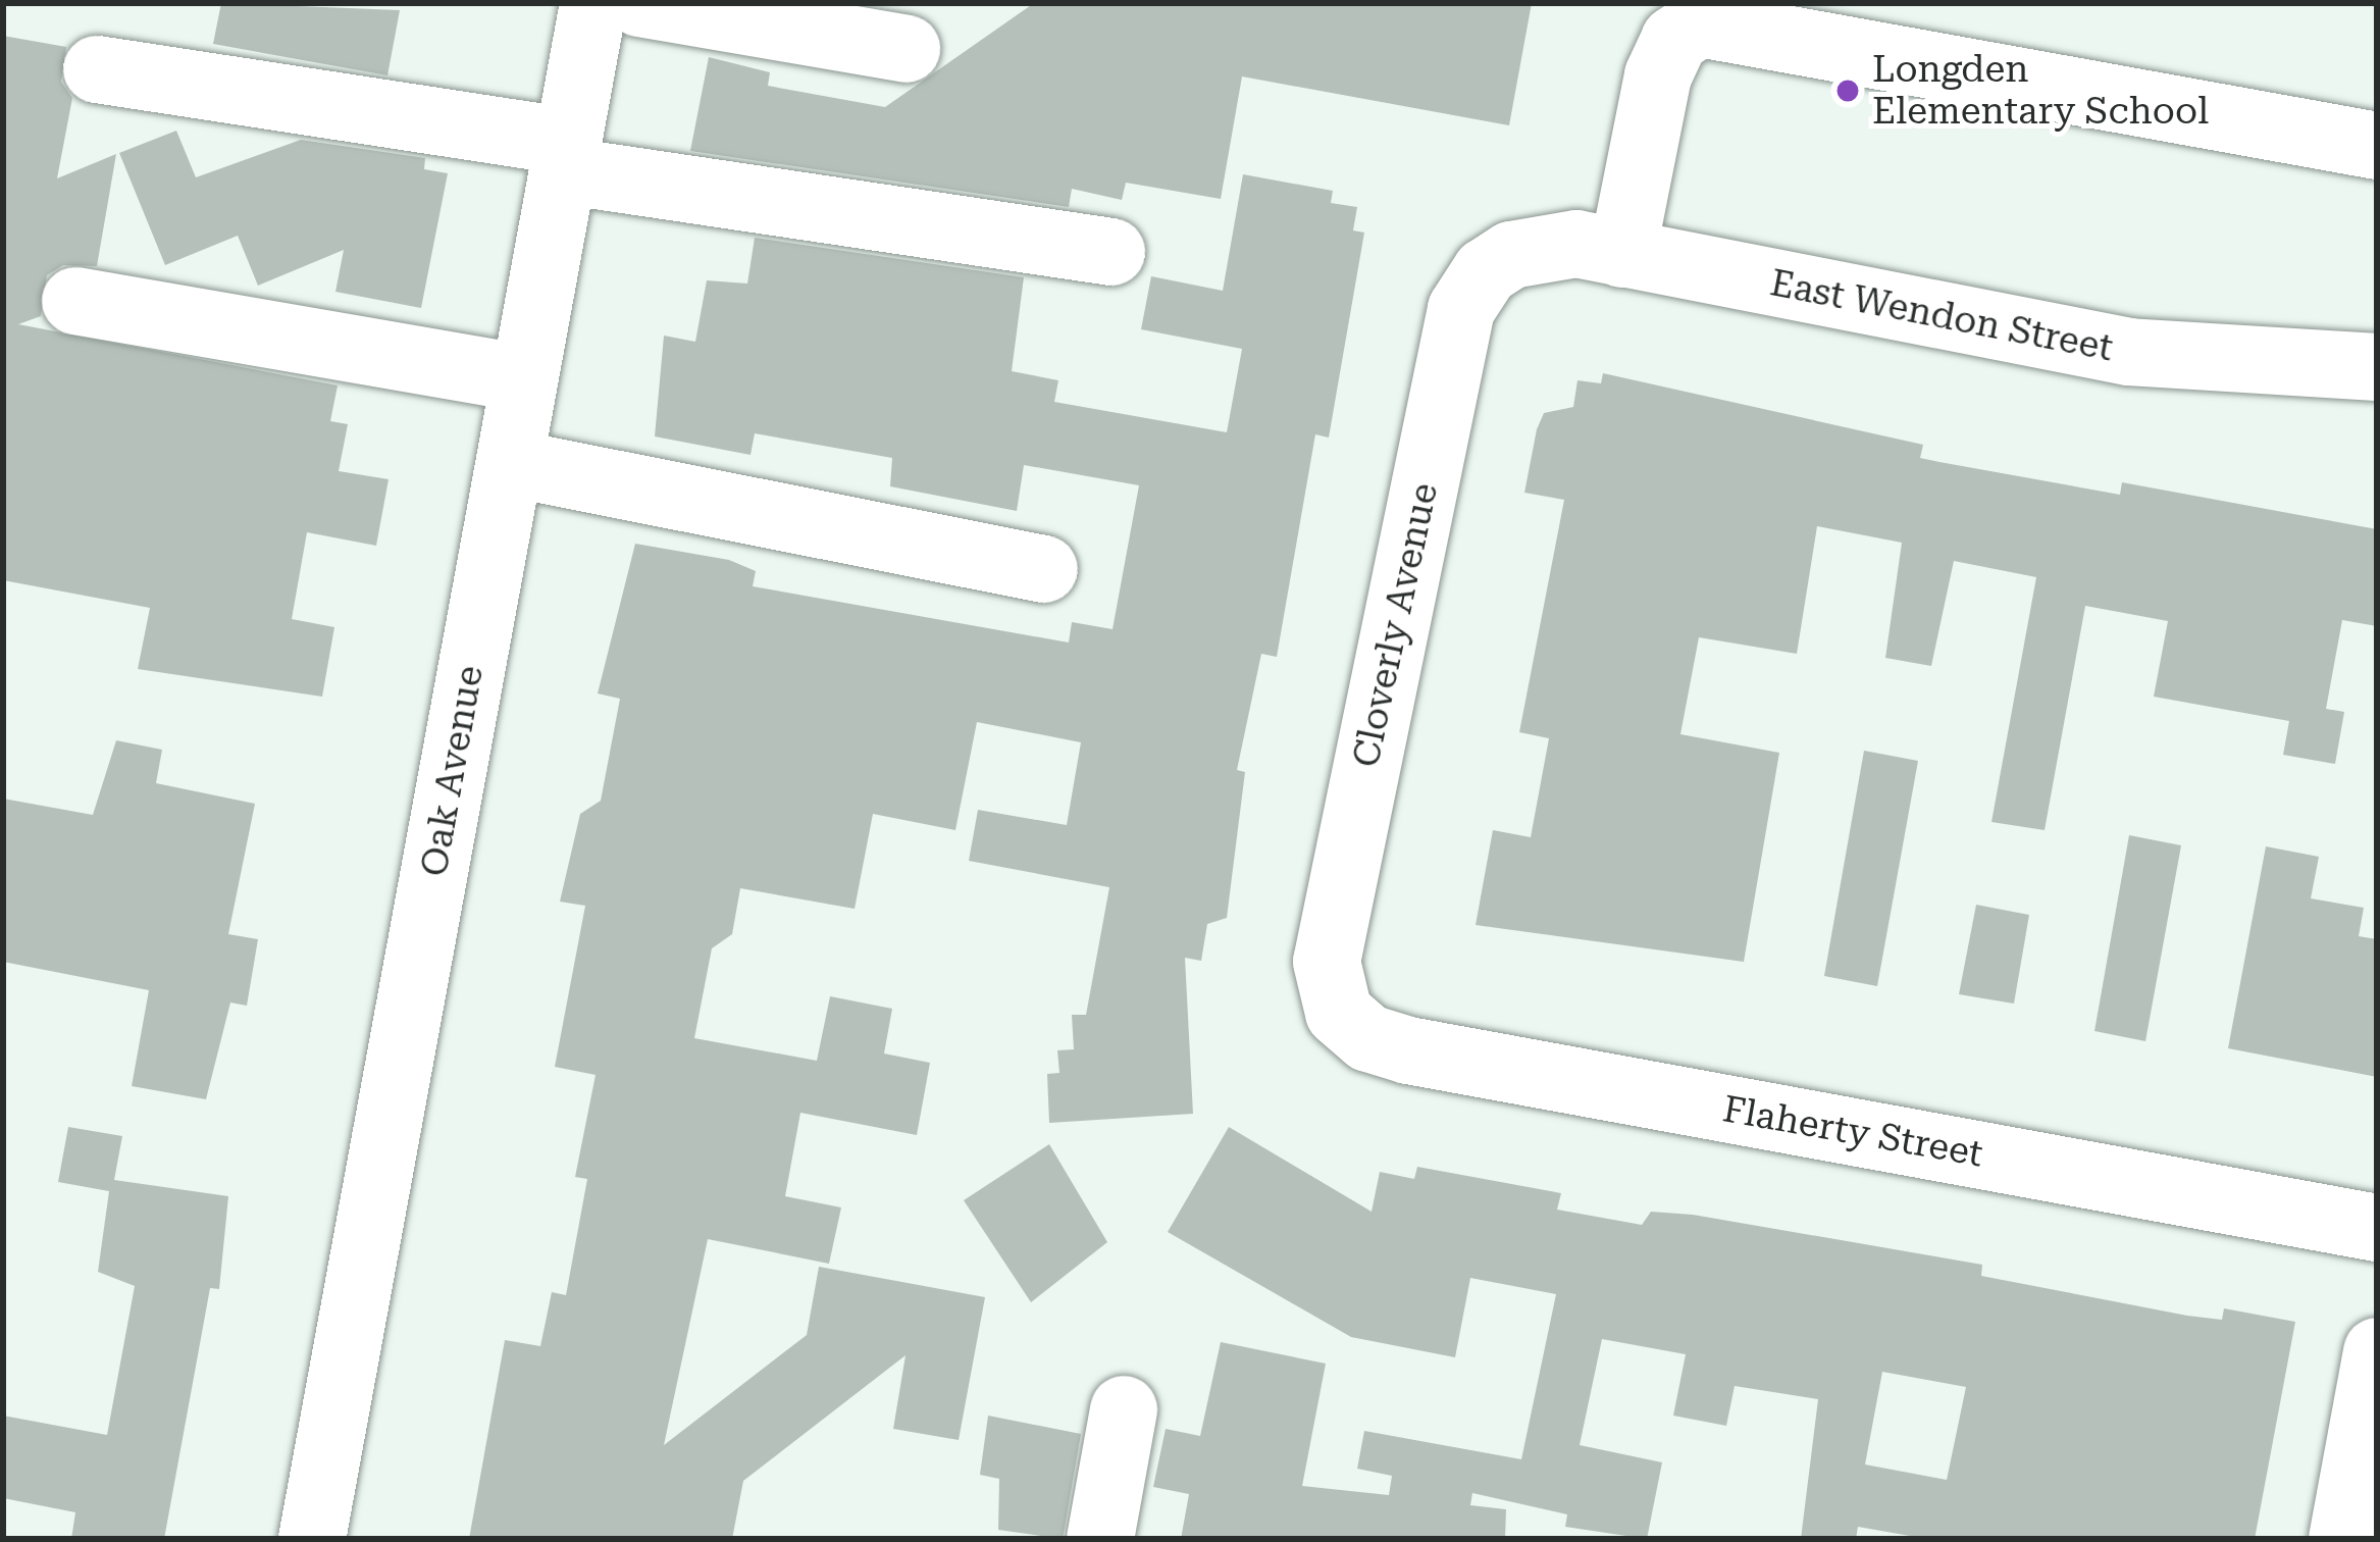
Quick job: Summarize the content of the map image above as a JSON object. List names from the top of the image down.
{
  "streets": {
    "street": [
      "East Wendon Street",
      "Cloverly Avenue",
      "Oak Avenue",
      "Flaherty Street"
    ]
  },
  "crossings": [
    ["East Wendon Street", "Cloverly Avenue"],
    ["Cloverly Avenue", "Flaherty Street"]
  ],
  "places": ["Longden Elementary School"]
}
